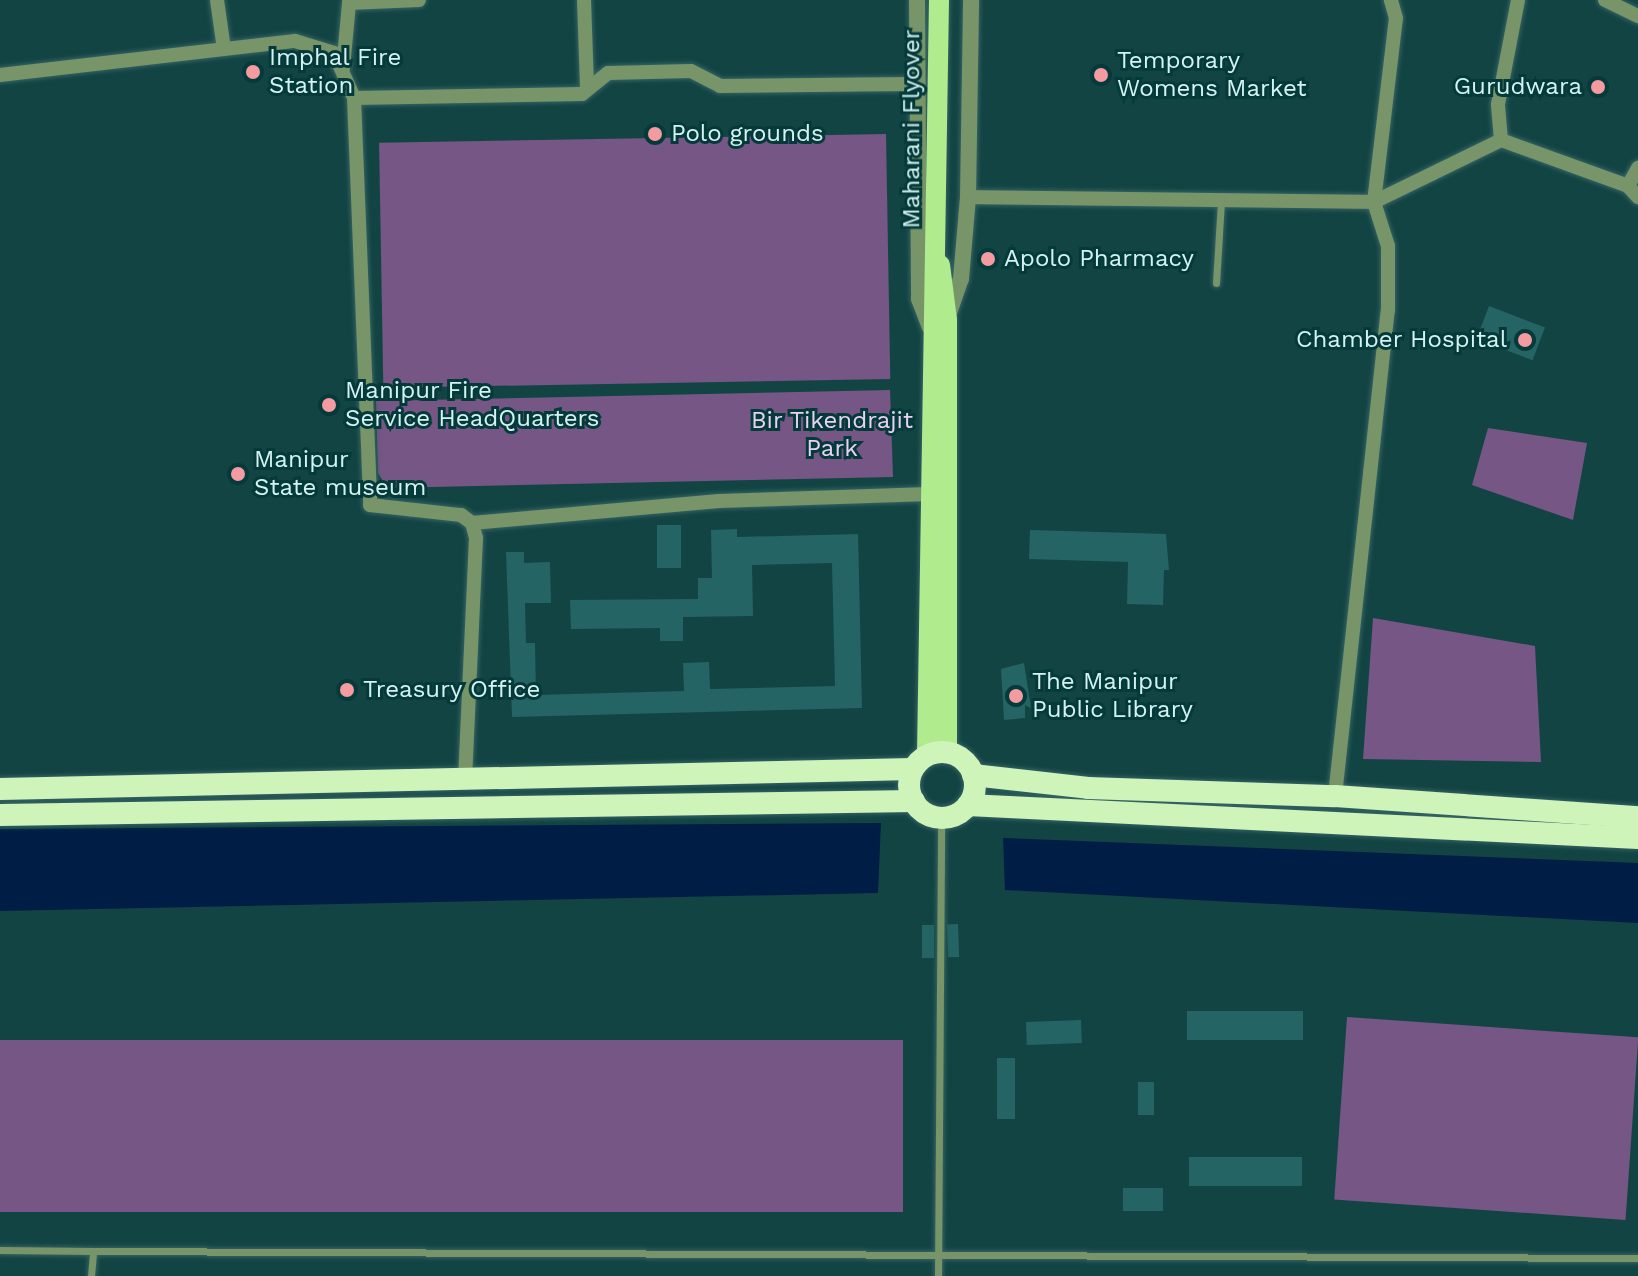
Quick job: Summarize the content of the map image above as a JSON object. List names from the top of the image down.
{
  "streets": {
    "main road": ["Maharani Flyover"]
  },
  "parks": ["Bir Tikendrajit Park"],
  "places": [
    "Imphal Fire Station",
    "Temporary Womens Market",
    "Gurudwara",
    "Polo grounds",
    "Apolo Pharmacy",
    "Chamber Hospital",
    "Manipur Fire Service HeadQuarters",
    "Manipur State museum",
    "Treasury Office",
    "The Manipur Public Library"
  ]
}
